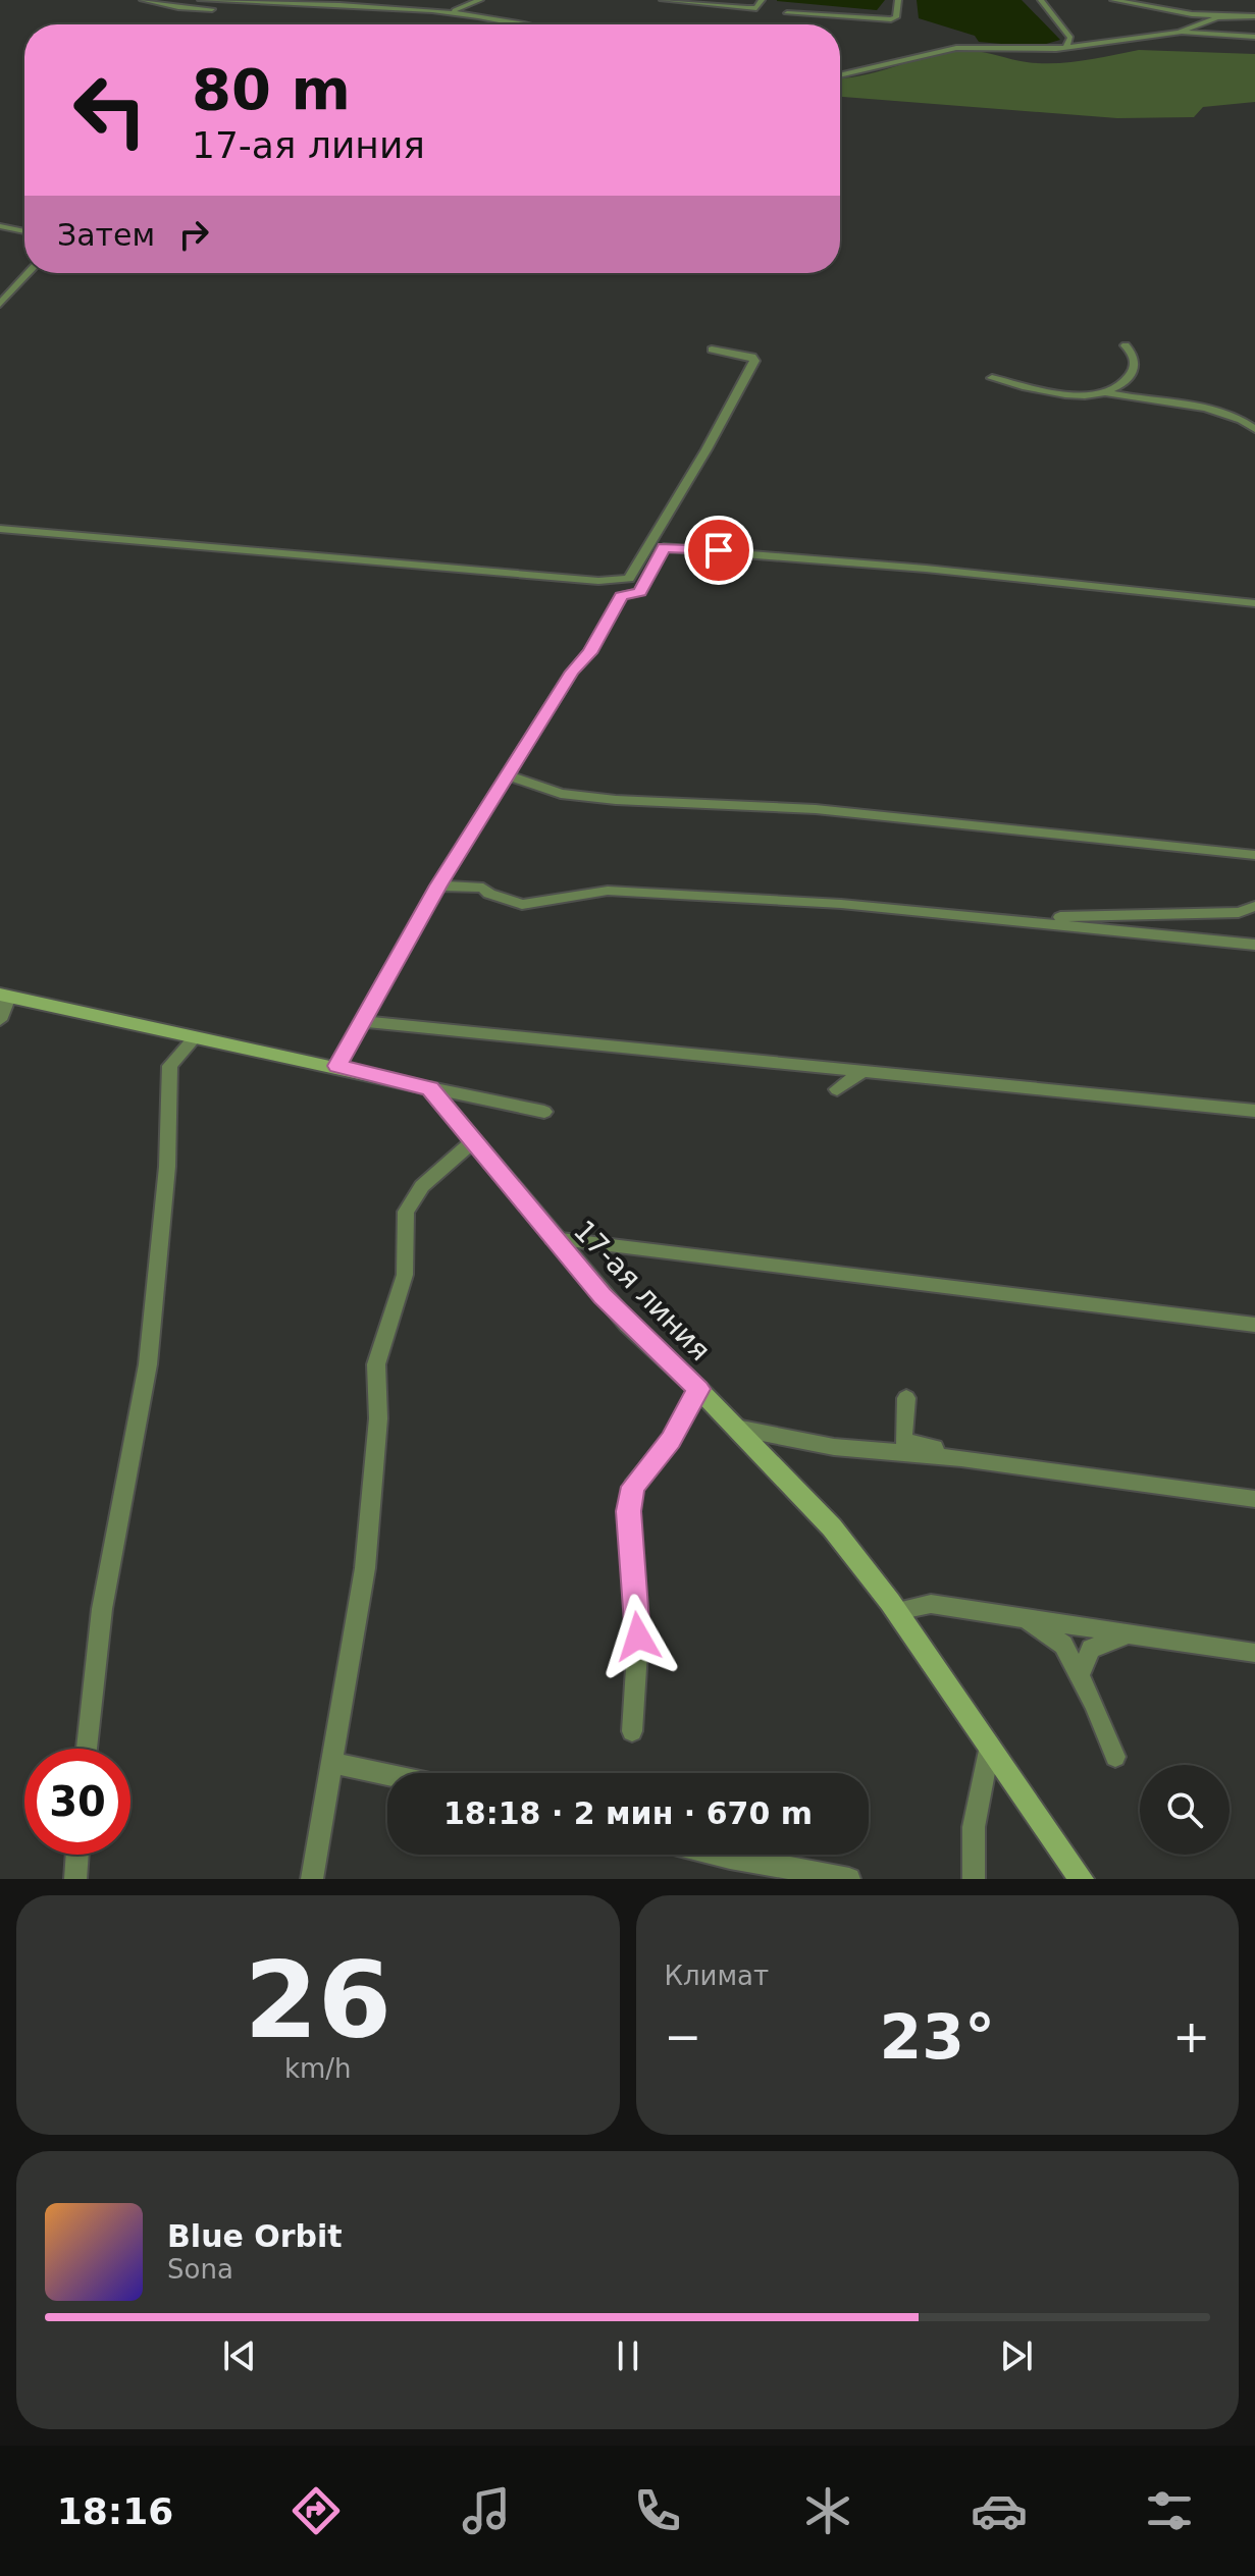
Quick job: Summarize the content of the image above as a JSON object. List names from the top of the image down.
{
  "streets": {
    "street": ["17-ая линия"]
  },
  "page": {
    "turn": ["80 m", "17-ая линия"],
    "then": "Затем",
    "limit": "30",
    "trip": "18:18 · 2 мин · 670 m",
    "tile": [
      ["26", "km/h"],
      "Климат"
    ],
    "heat": ["−", "23°", "+"],
    "song": ["Blue Orbit", "Sona"],
    "tabs": "18:16"
  }
}
